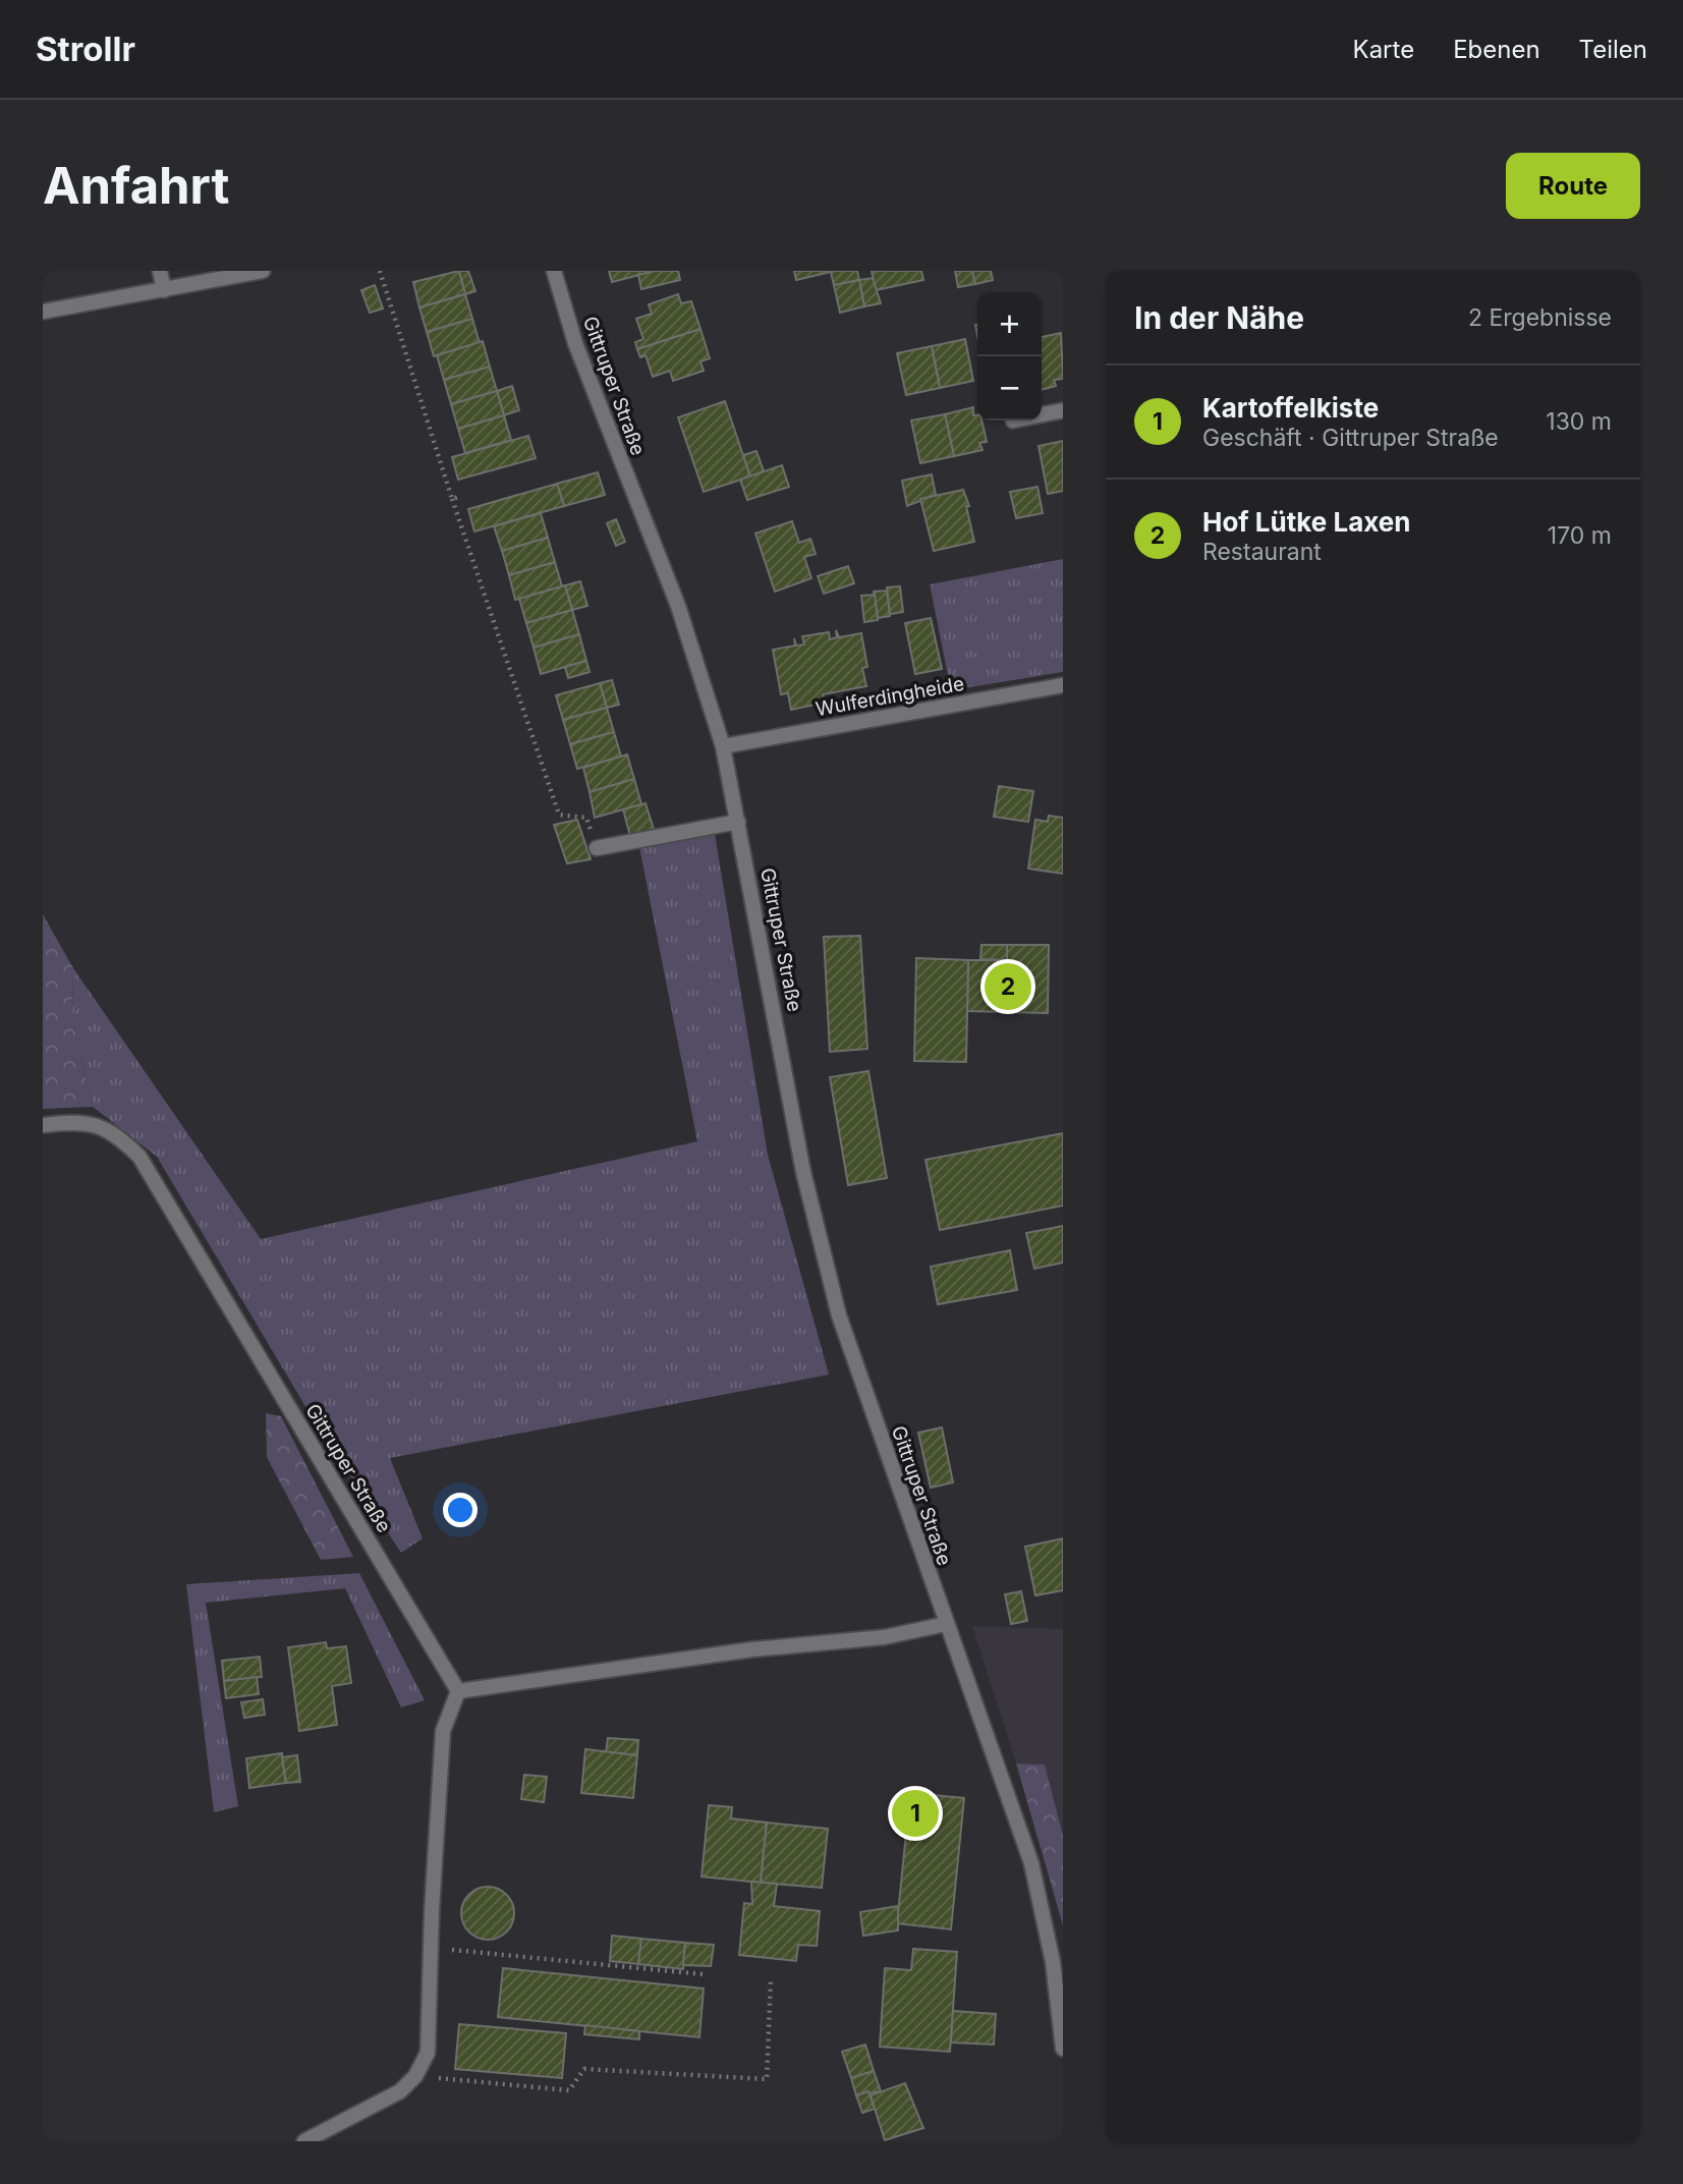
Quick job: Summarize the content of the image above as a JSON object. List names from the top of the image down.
{
  "streets": {
    "street": ["Gittruper Straße", "Wulferdingheide"]
  },
  "crossings": [
    ["Gittruper Straße", "Wulferdingheide"]
  ],
  "page": {
    "header": "Strollr",
    "nav": ["Karte", "Ebenen", "Teilen"],
    "buttons": "Route",
    "title": "Anfahrt",
    "heading": ["In der Nähe", "2 Ergebnisse"],
    "map_buttons": ["+", "−"],
    "list": [
      {
        "mark": "1",
        "name": "Kartoffelkiste",
        "note": "Geschäft · Gittruper Straße",
        "value": "130 m"
      },
      {
        "mark": "2",
        "name": "Hof Lütke Laxen",
        "note": "Restaurant",
        "value": "170 m"
      }
    ],
    "pins": ["2", "1"]
  }
}
